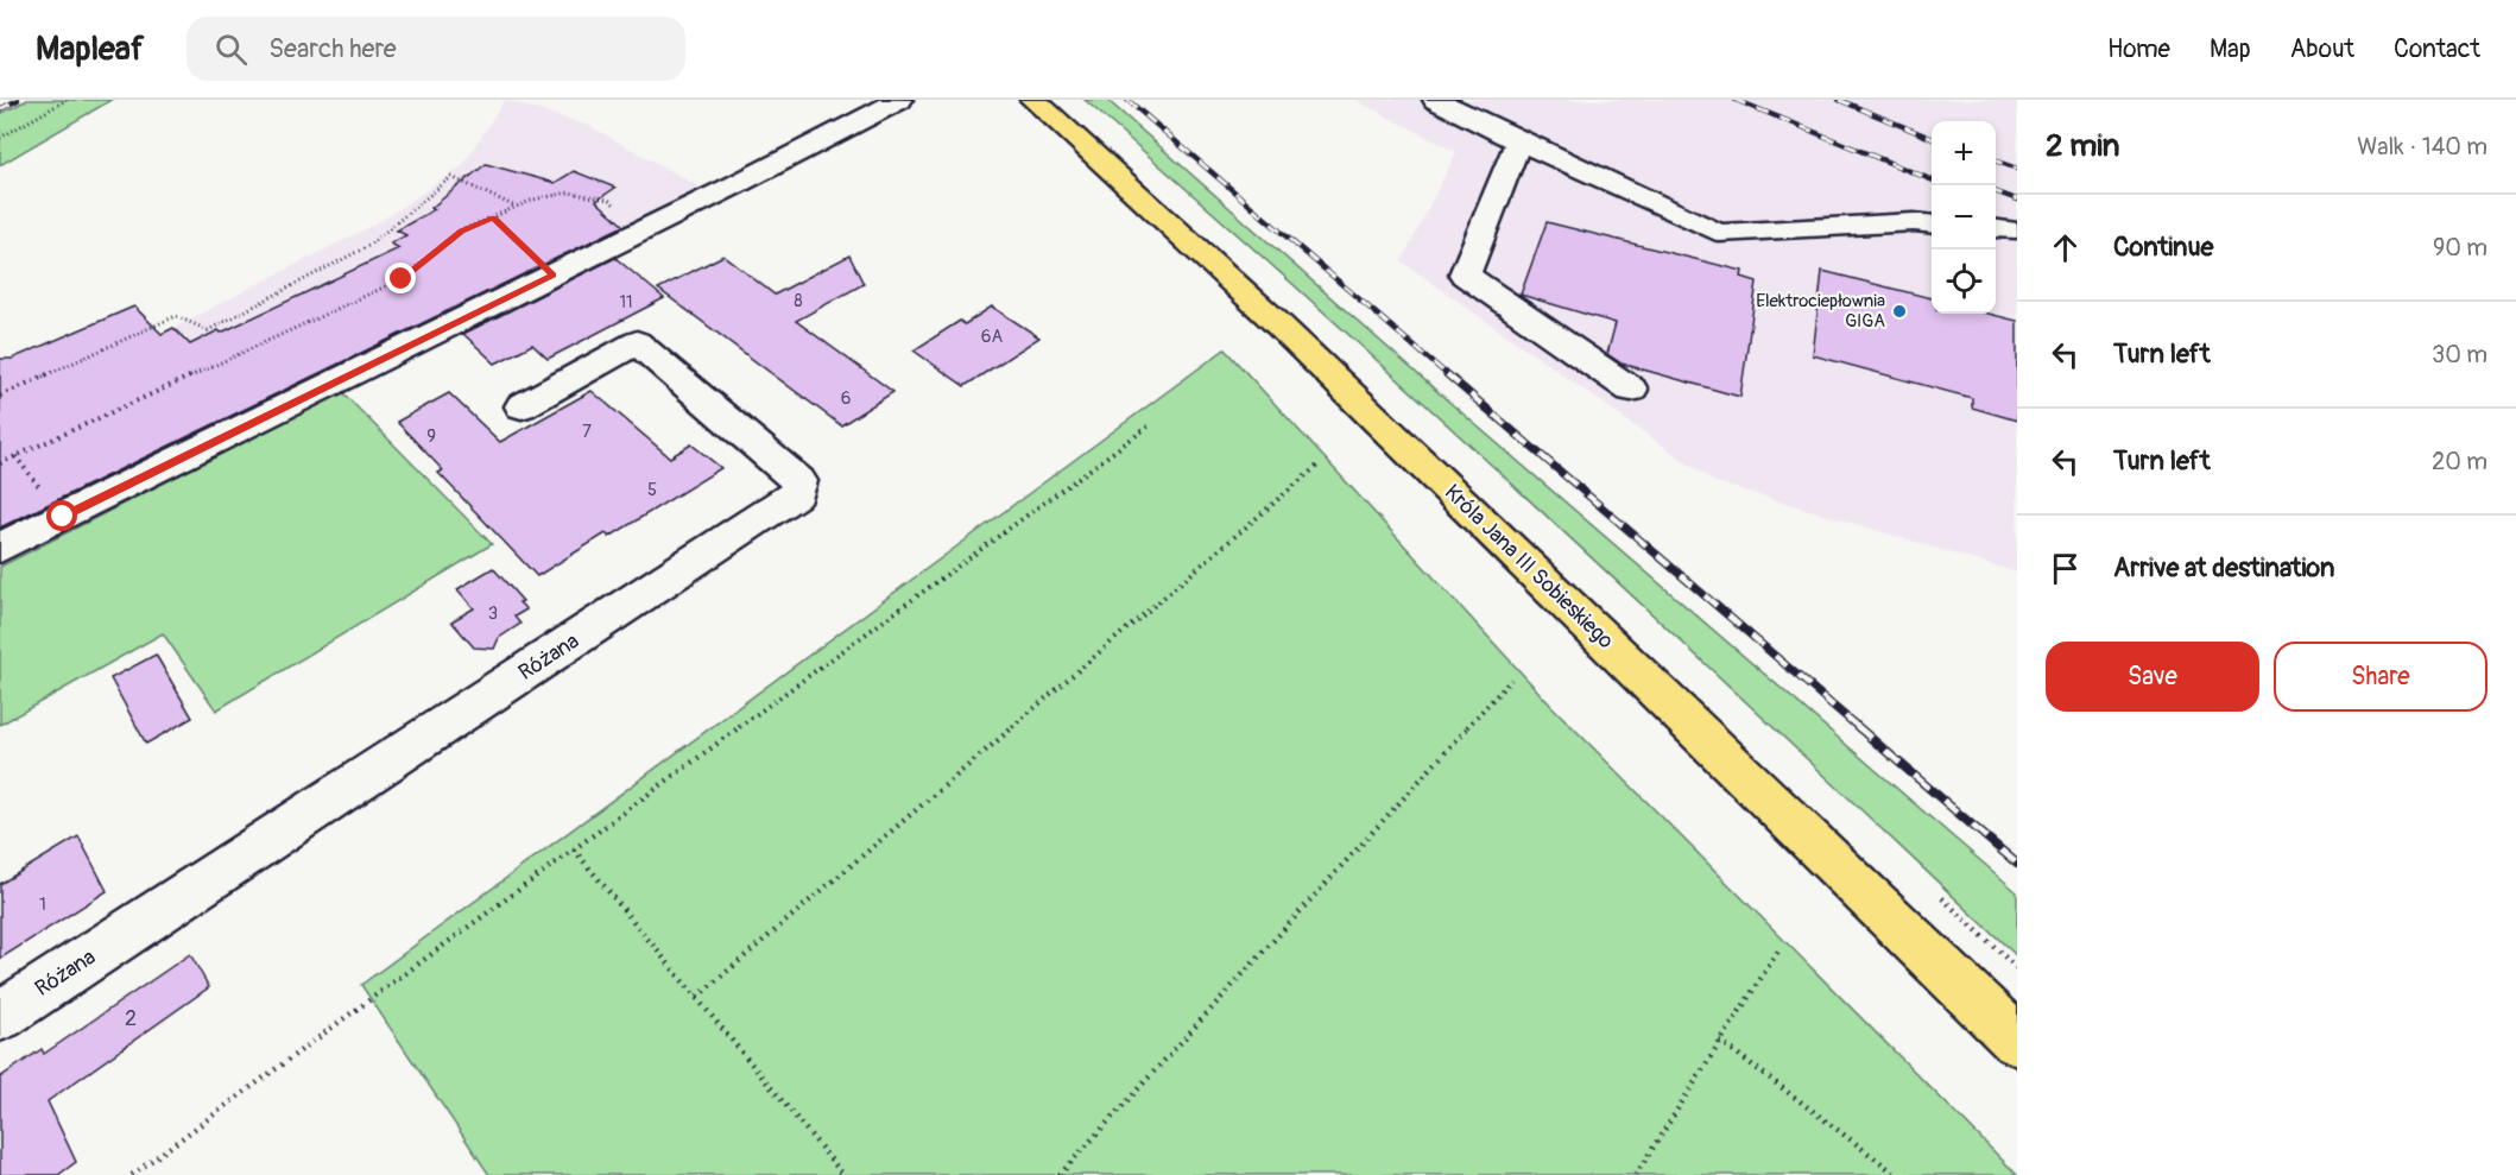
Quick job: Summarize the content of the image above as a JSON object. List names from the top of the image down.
{
  "streets": {
    "main road": ["Króla Jana III Sobieskiego"],
    "street": ["Różana"]
  },
  "places": ["Elektrociepłownia GIGA"],
  "house_numbers": [
    "8",
    "11",
    "6A",
    "6",
    "7",
    "9",
    "5",
    "3",
    "1",
    "2"
  ],
  "page": {
    "header": "Mapleaf",
    "search": "Search here",
    "nav": [
      "Home",
      "Map",
      "About",
      "Contact"
    ],
    "heading": ["2 min", "Walk · 140 m"],
    "map_buttons": ["+", "−"],
    "list": [
      ["Continue", "90 m"],
      ["Turn left", "30 m"],
      ["Turn left", "20 m"],
      "Arrive at destination"
    ],
    "buttons": ["Save", "Share"]
  }
}
